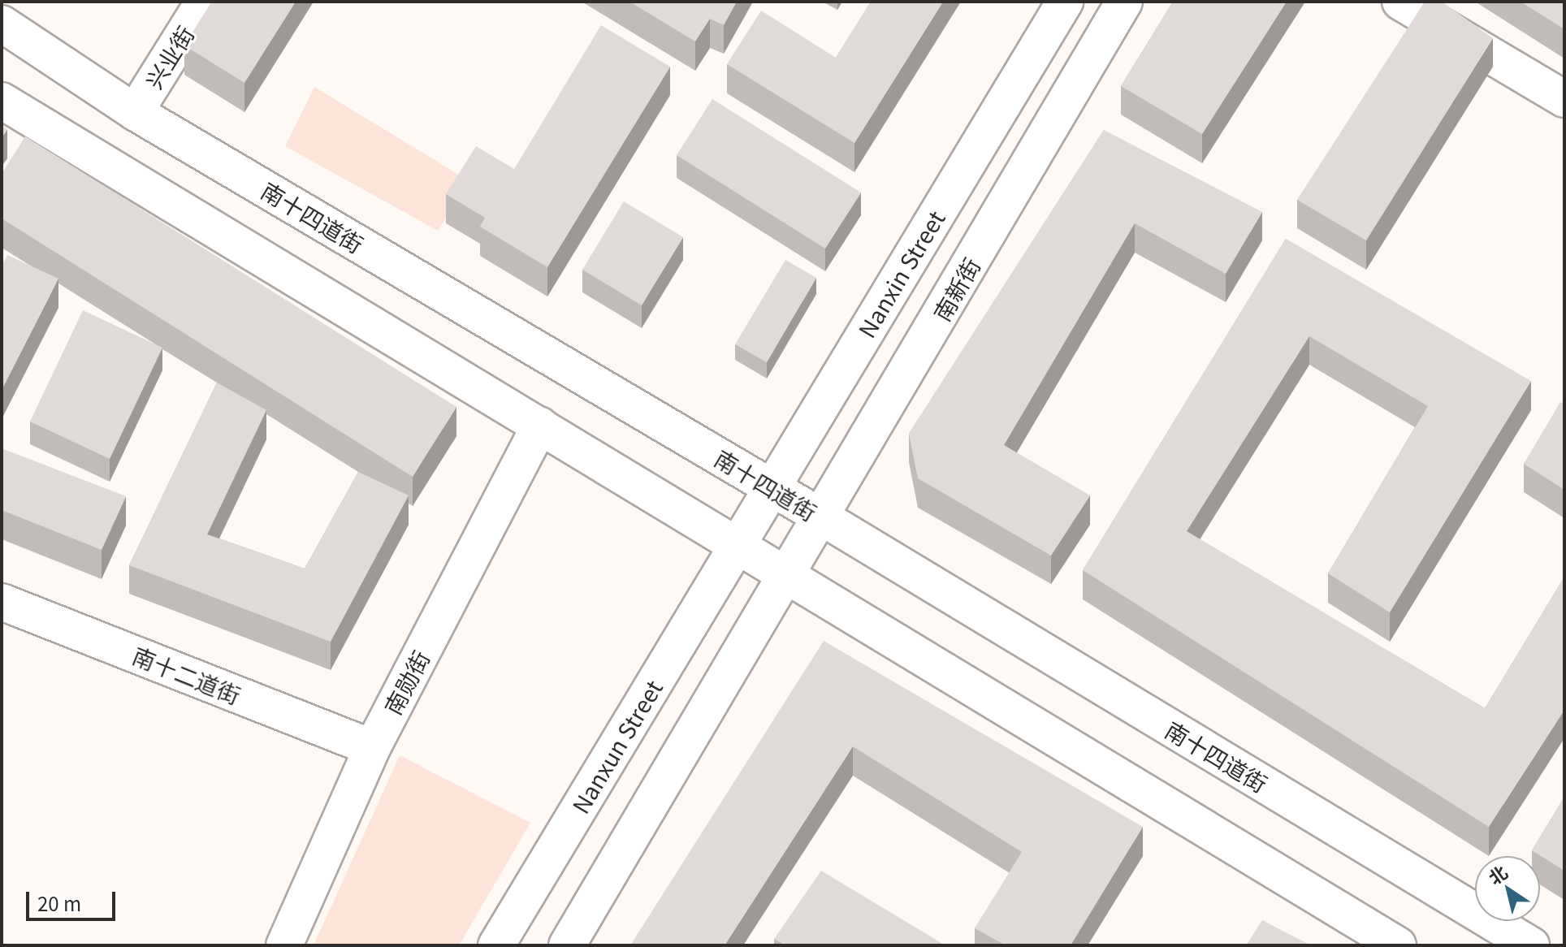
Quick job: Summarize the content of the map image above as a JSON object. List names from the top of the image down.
{
  "streets": {
    "main road": [
      "兴业街",
      "南十四道街",
      "Nanxin Street",
      "南新街",
      "南十二道街",
      "南勋街",
      "Nanxun Street"
    ]
  },
  "crossings": [
    ["兴业街", "南十四道街"],
    ["南十四道街", "Nanxin Street"],
    ["南十四道街", "南新街"],
    ["Nanxin Street", "Nanxun Street"],
    ["南十二道街", "南勋街"]
  ],
  "scale_bar": "20 m",
  "north": "top left"
}
